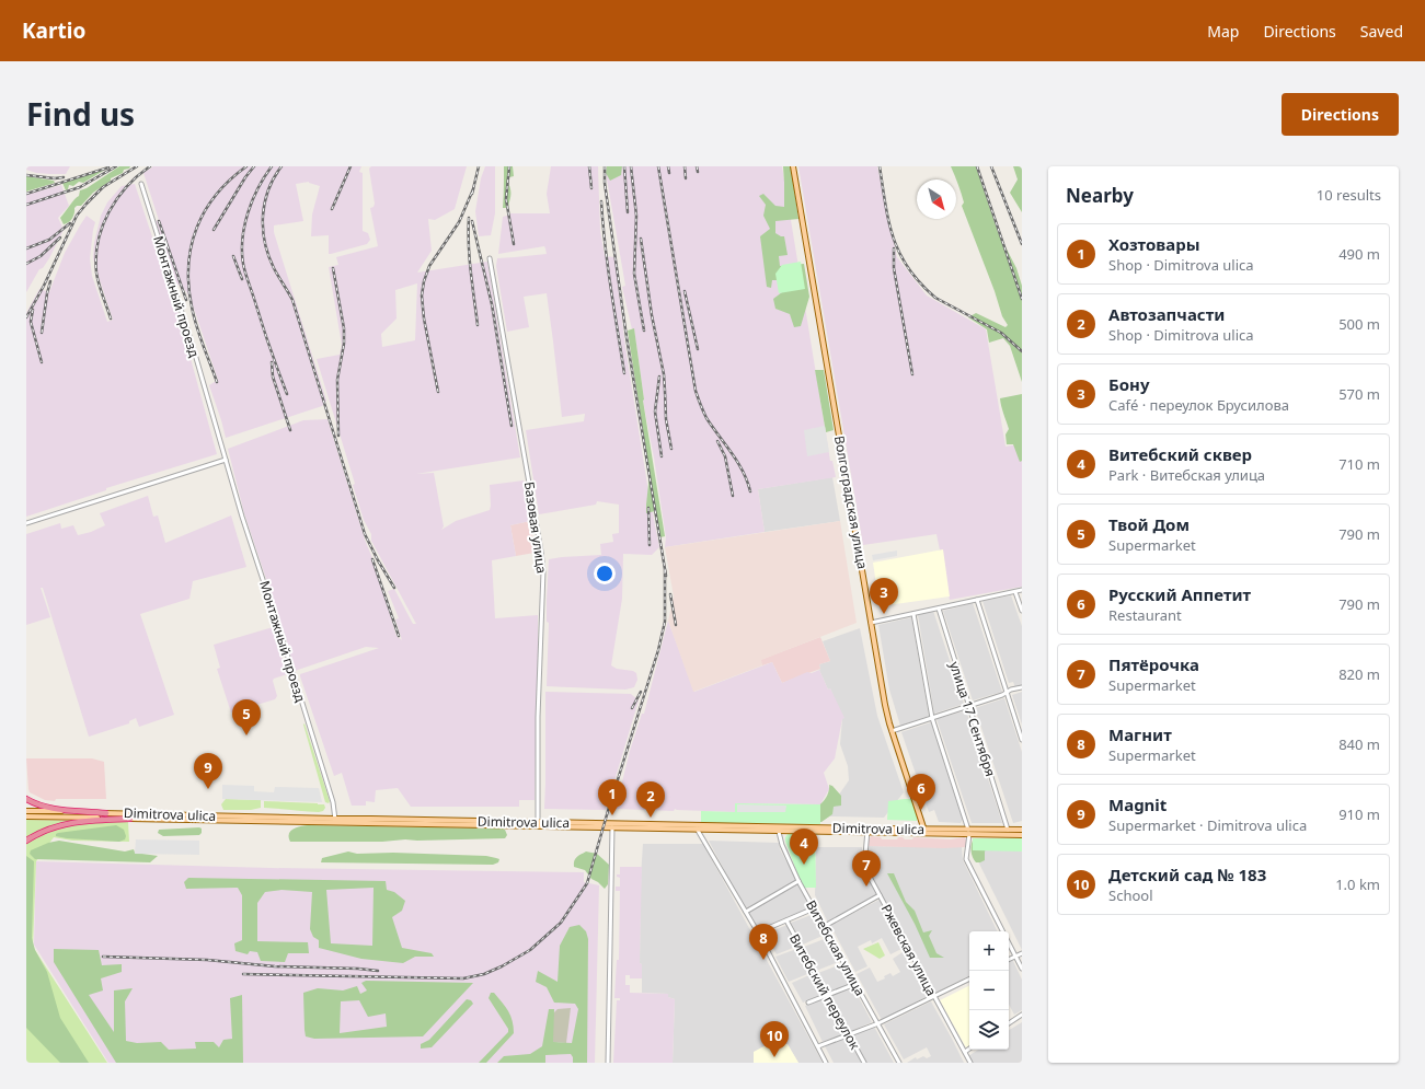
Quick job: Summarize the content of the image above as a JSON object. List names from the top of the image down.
{
  "streets": {
    "main road": ["Волгоградская улица", "Dimitrova ulica"],
    "street": [
      "Монтажный проезд",
      "Базовая улица",
      "улица 17 Сентября",
      "Витебская улица",
      "Ржевская улица",
      "Витебский переулок"
    ]
  },
  "crossings": [
    ["Монтажный проезд", "Dimitrova ulica"],
    ["Волгоградская улица", "Dimitrova ulica"],
    ["Базовая улица", "Dimitrova ulica"],
    ["улица 17 Сентября", "Dimitrova ulica"],
    ["Dimitrova ulica", "Витебская улица"],
    ["Dimitrova ulica", "Ржевская улица"]
  ],
  "north": "bottom right",
  "page": {
    "header": "Kartio",
    "nav": ["Map", "Directions", "Saved"],
    "title": "Find us",
    "buttons": "Directions",
    "heading": ["Nearby", "10 results"],
    "list": [
      {
        "mark": "1",
        "name": "Хозтовары",
        "note": "Shop · Dimitrova ulica",
        "value": "490 m"
      },
      {
        "mark": "2",
        "name": "Автозапчасти",
        "note": "Shop · Dimitrova ulica",
        "value": "500 m"
      },
      {
        "mark": "3",
        "name": "Бону",
        "note": "Café · переулок Брусилова",
        "value": "570 m"
      },
      {
        "mark": "4",
        "name": "Витебский сквер",
        "note": "Park · Витебская улица",
        "value": "710 m"
      },
      {
        "mark": "5",
        "name": "Твой Дом",
        "note": "Supermarket",
        "value": "790 m"
      },
      {
        "mark": "6",
        "name": "Русский Аппетит",
        "note": "Restaurant",
        "value": "790 m"
      },
      {
        "mark": "7",
        "name": "Пятёрочка",
        "note": "Supermarket",
        "value": "820 m"
      },
      {
        "mark": "8",
        "name": "Магнит",
        "note": "Supermarket",
        "value": "840 m"
      },
      {
        "mark": "9",
        "name": "Magnit",
        "note": "Supermarket · Dimitrova ulica",
        "value": "910 m"
      },
      {
        "mark": "10",
        "name": "Детский сад № 183",
        "note": "School",
        "value": "1.0 km"
      }
    ],
    "pins": [
      "3",
      "5",
      "9",
      "6",
      "1",
      "2",
      "4",
      "7",
      "8",
      "10"
    ],
    "map_buttons": ["+", "−"]
  }
}
